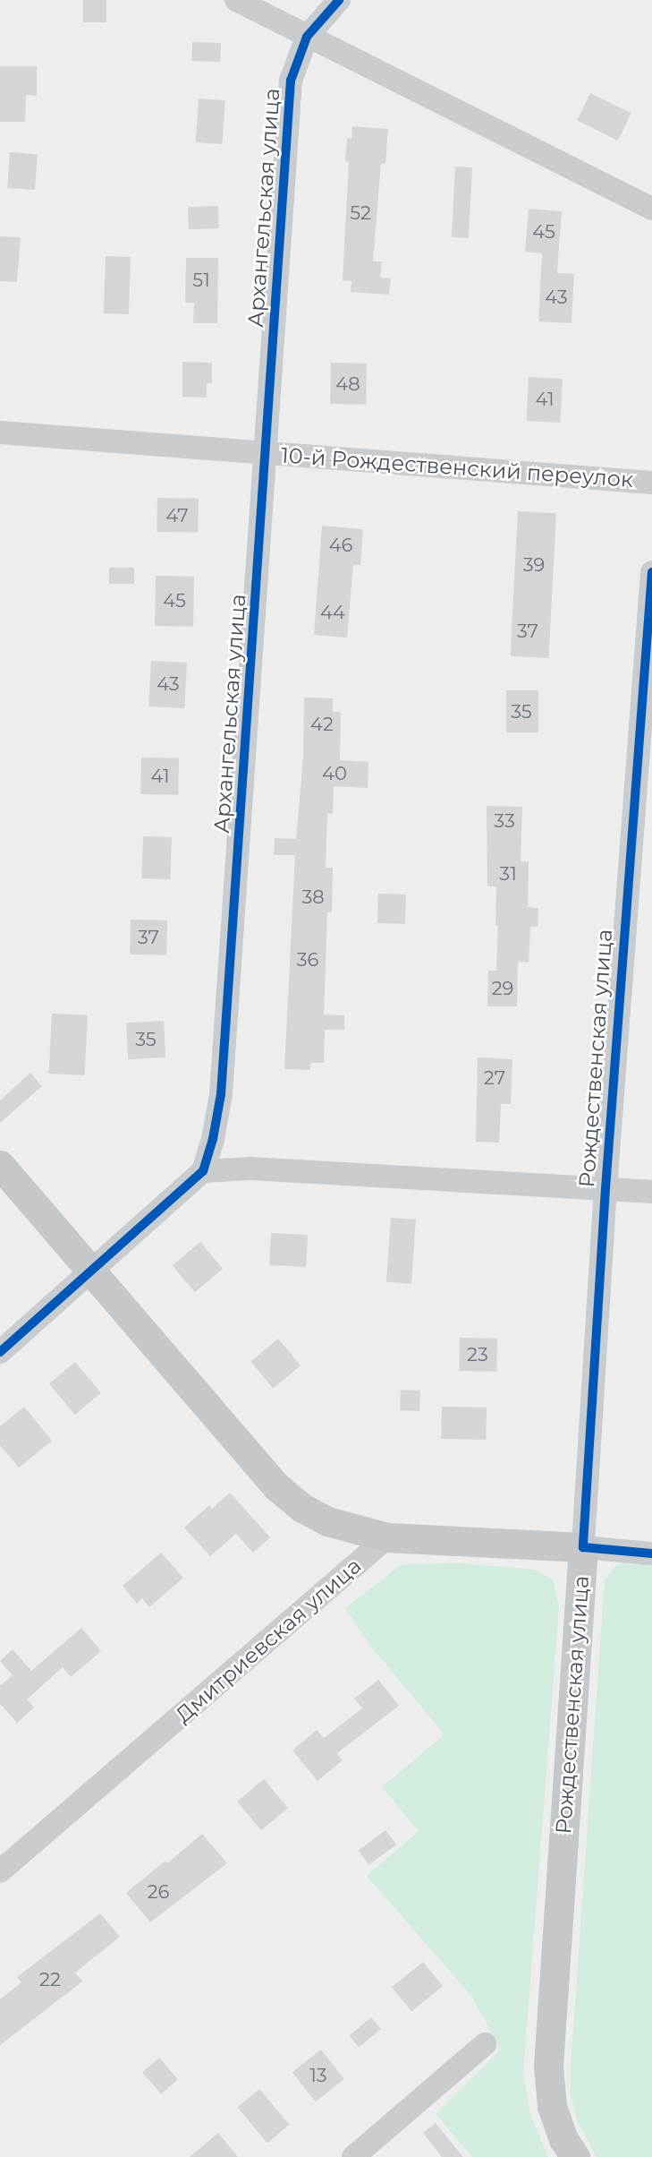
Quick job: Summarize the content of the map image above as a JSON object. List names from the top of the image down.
{
  "streets": {
    "main road": ["Рождественская улица"],
    "street": ["Архангельская улица", "10-й Рождественский переулок", "Дмитриевская улица"]
  },
  "crossings": [
    ["Архангельская улица", "10-й Рождественский переулок"]
  ],
  "house_numbers": [
    "52",
    "45",
    "51",
    "43",
    "48",
    "41",
    "47",
    "46",
    "39",
    "45",
    "44",
    "37",
    "43",
    "35",
    "42",
    "40",
    "41",
    "33",
    "31",
    "38",
    "37",
    "36",
    "29",
    "35",
    "27",
    "23",
    "26",
    "22",
    "13"
  ]
}
